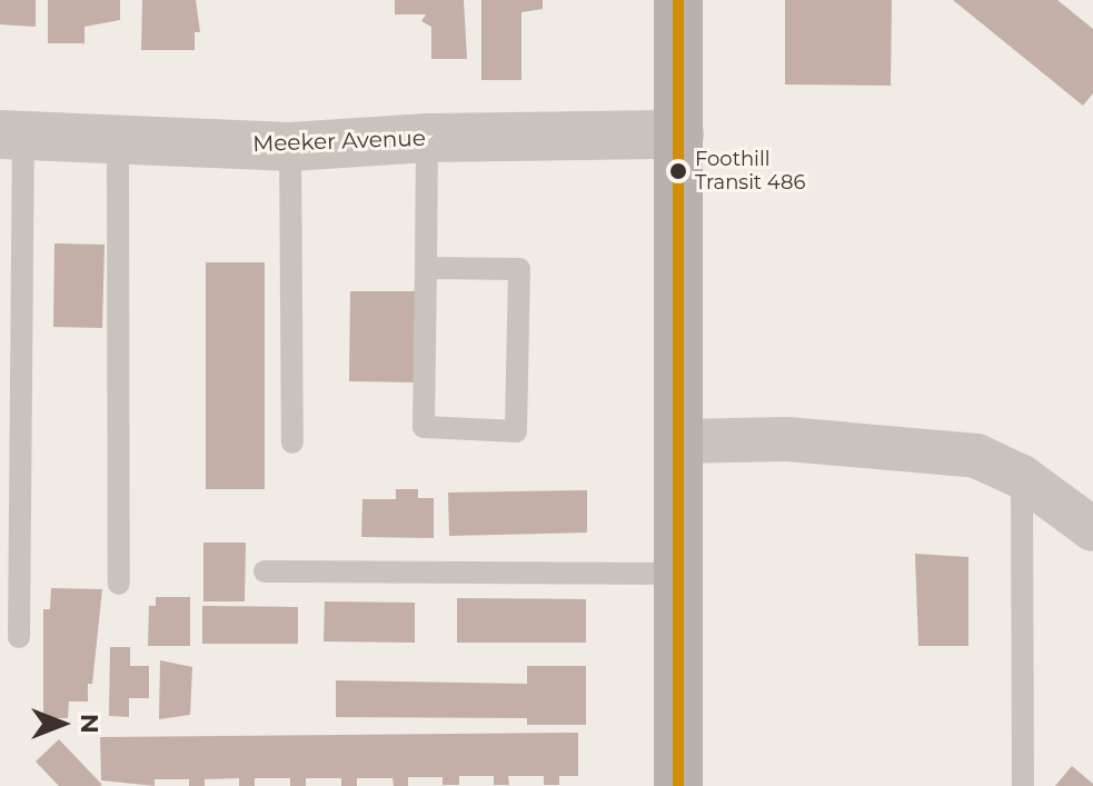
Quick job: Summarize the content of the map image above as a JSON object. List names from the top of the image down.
{
  "streets": {
    "street": ["Meeker Avenue"]
  },
  "places": ["Foothill Transit 486"],
  "lines": ["transit line 486"],
  "north": "right"
}
